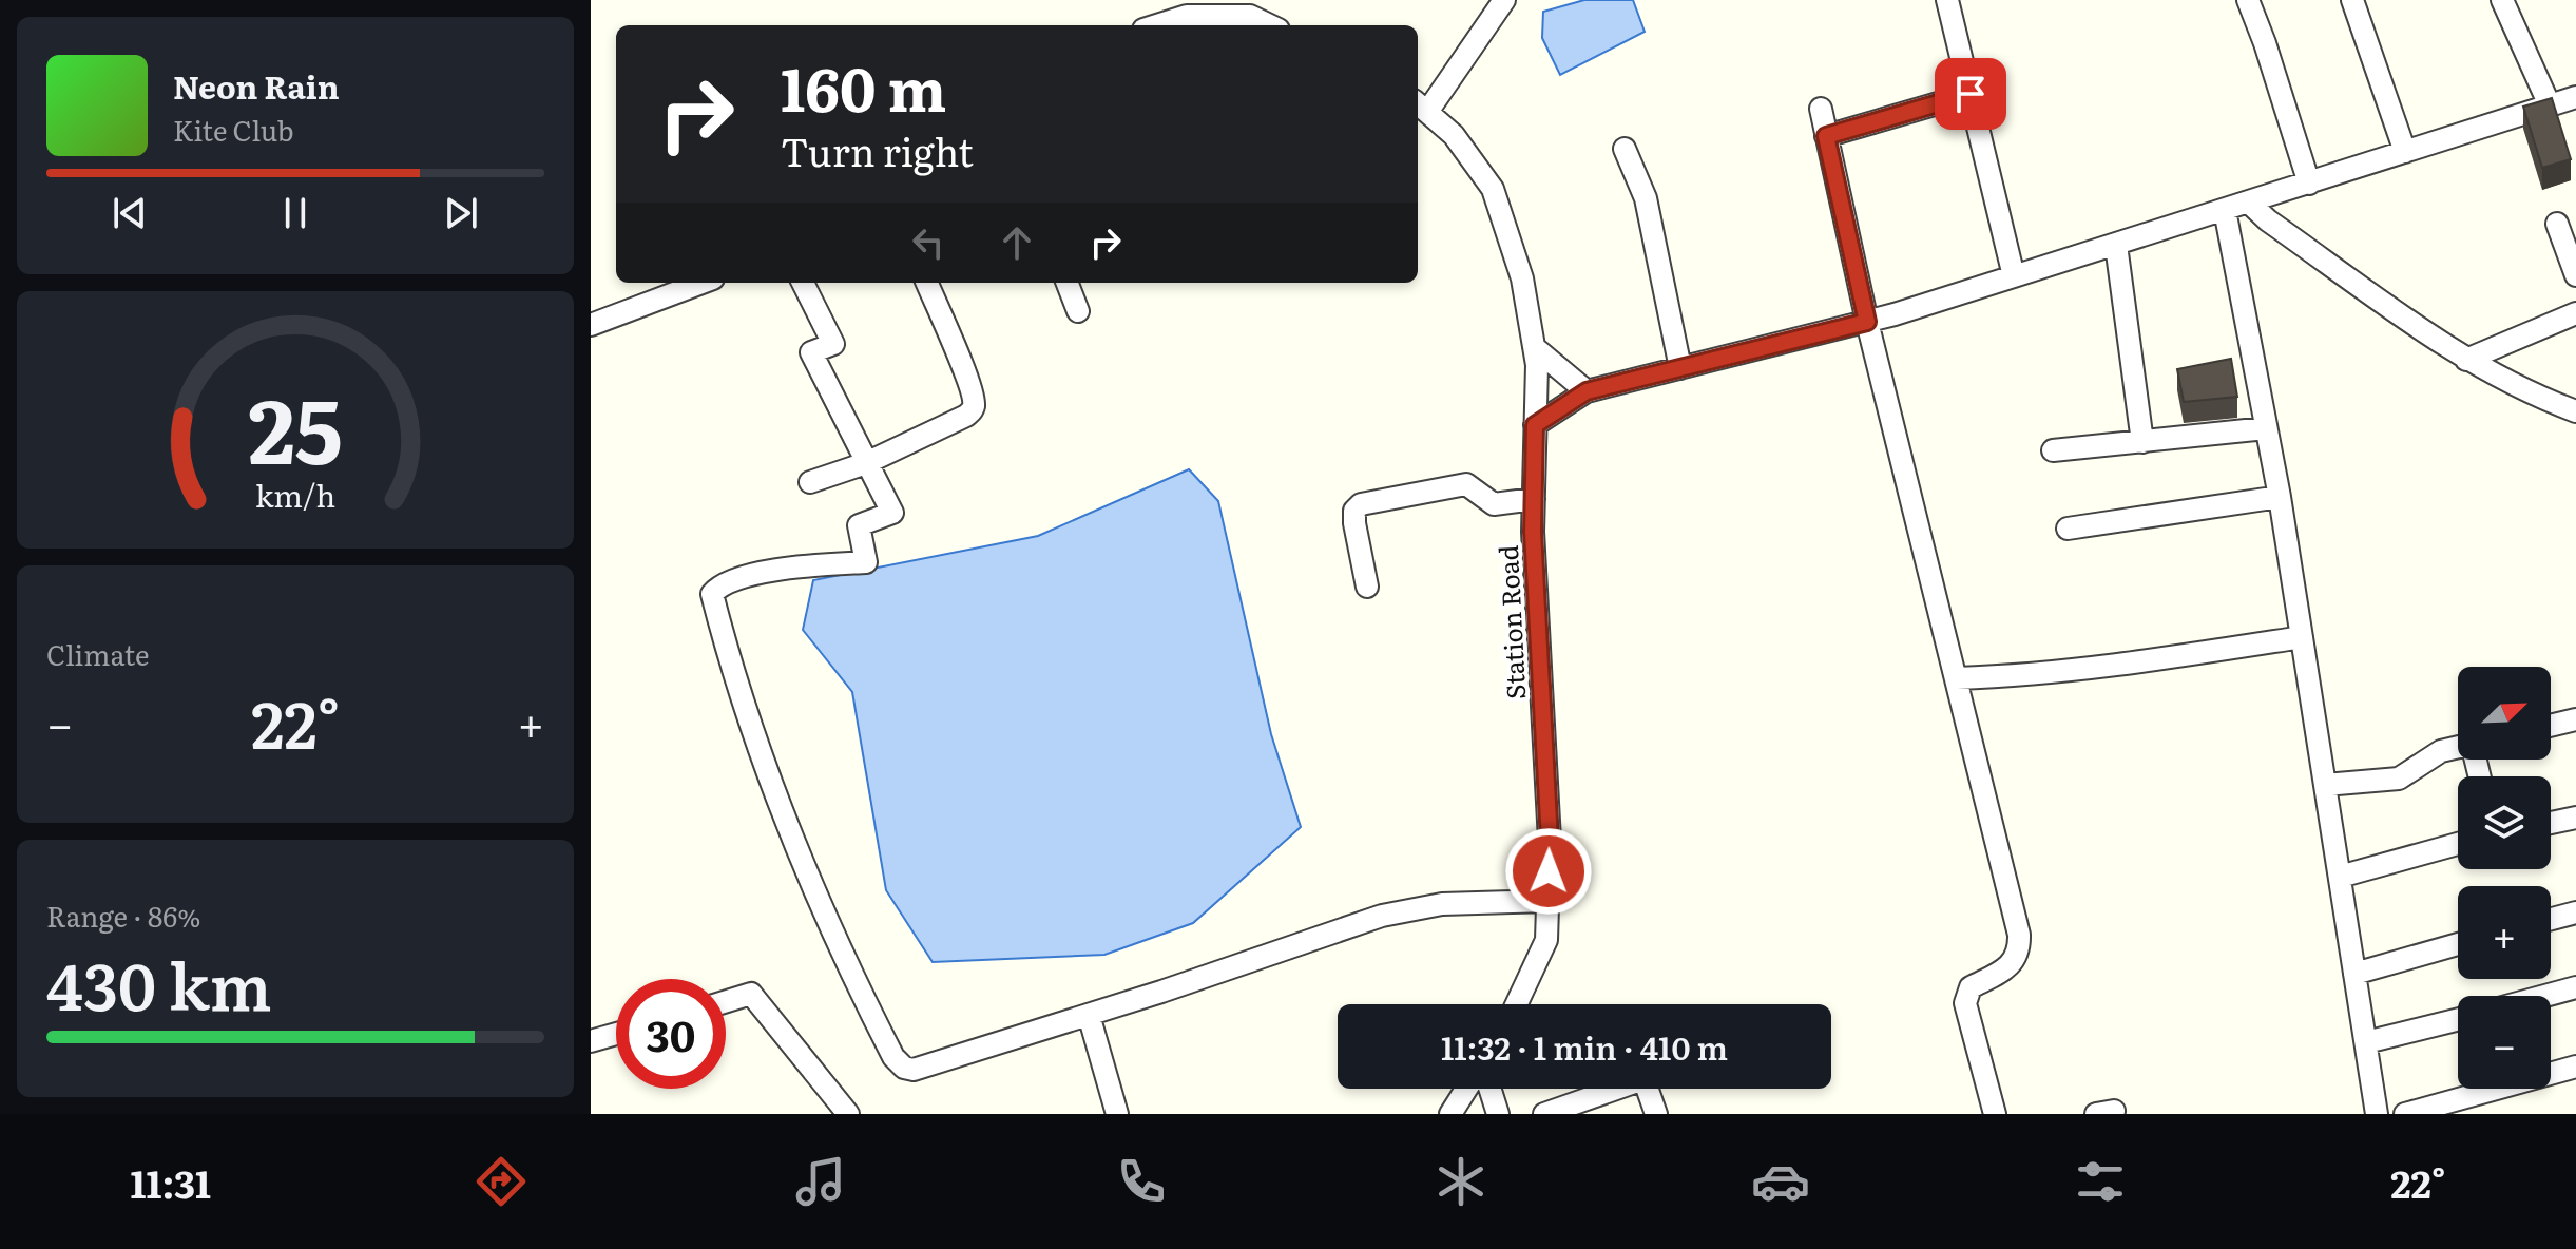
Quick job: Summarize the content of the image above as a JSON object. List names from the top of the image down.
{
  "streets": {
    "street": ["Station Road"]
  },
  "north": "top right",
  "page": {
    "turn": ["160 m", "Turn right"],
    "song": ["Neon Rain", "Kite Club"],
    "tile": [
      "Climate",
      ["Range · 86%", "430 km"]
    ],
    "map_buttons": ["+", "−"],
    "heat": ["−", "22°", "+"],
    "limit": "30",
    "trip": "11:32 · 1 min · 410 m",
    "tabs": ["11:31", "22°"],
    "gauge": ["25", "km/h"]
  }
}
